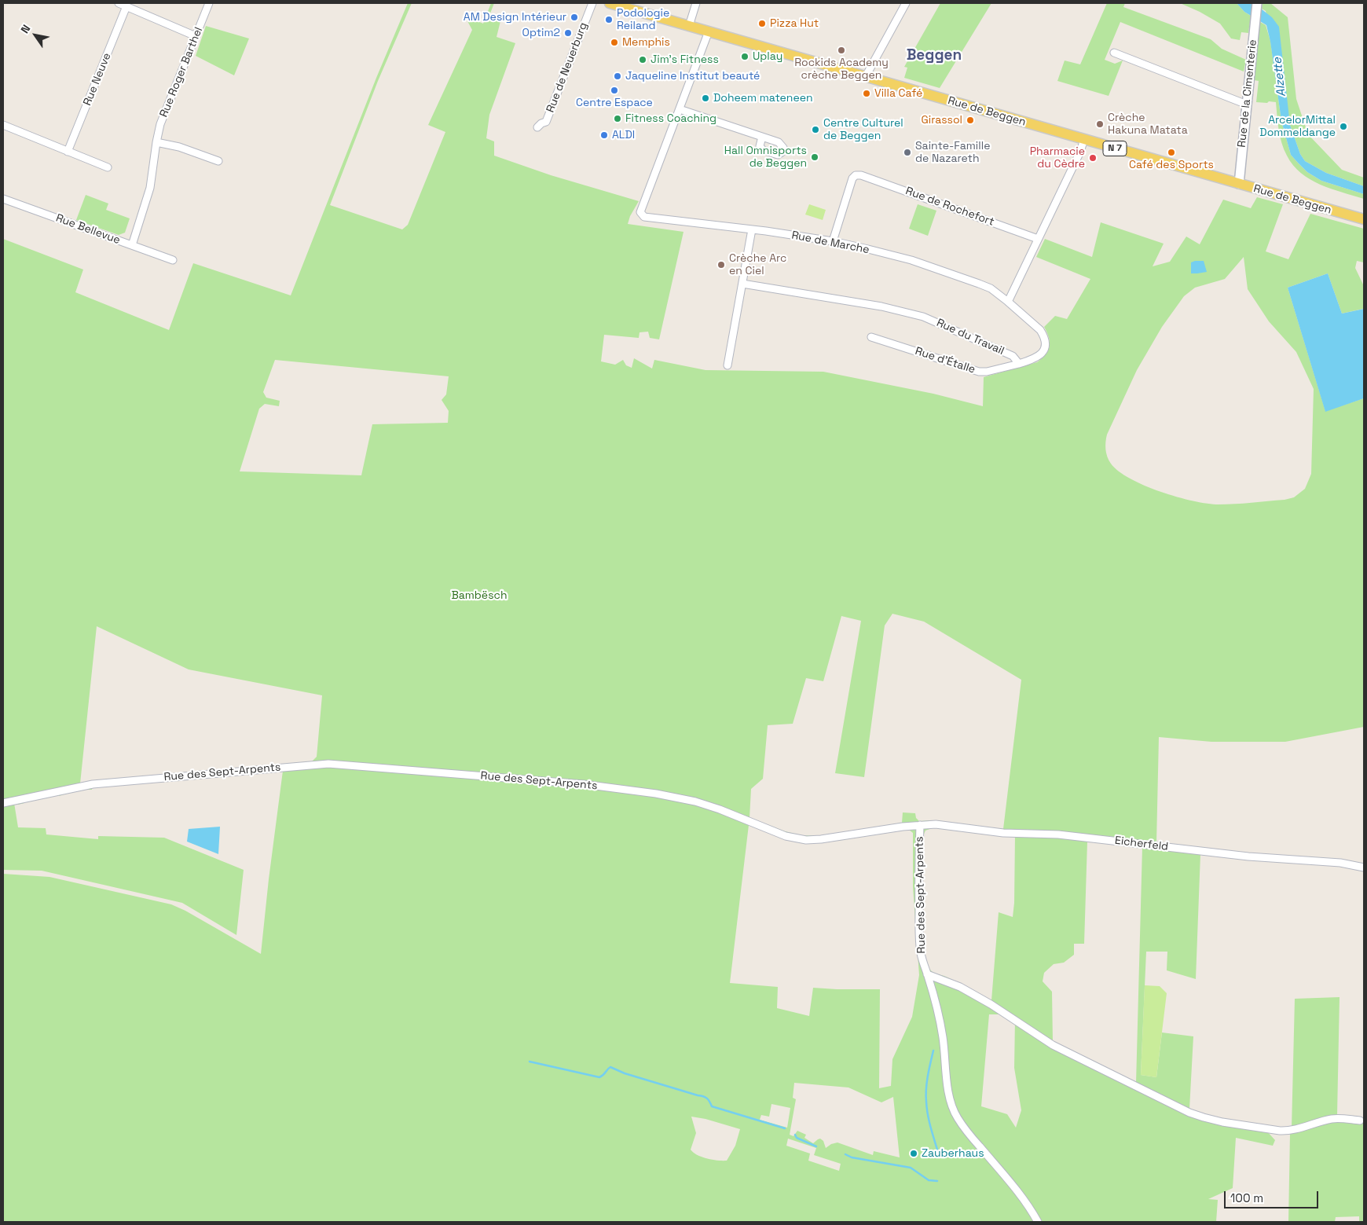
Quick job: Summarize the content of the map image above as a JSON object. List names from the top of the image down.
{
  "streets": {
    "main road": ["Rue de la Cimenterie", "Rue de Beggen", "N 7"],
    "street": [
      "Rue de Neuerburg",
      "Rue Roger Barthel",
      "Rue Neuve",
      "Rue de Rochefort",
      "Rue Bellevue",
      "Rue de Marche",
      "Rue du Travail",
      "Rue d'Étalle",
      "Rue des Sept-Arpents",
      "Eicherfeld"
    ]
  },
  "crossings": [
    ["Rue Roger Barthel", "Rue Bellevue"],
    ["Rue de la Cimenterie", "Rue de Beggen"],
    ["Rue de Rochefort", "Rue de Marche"],
    ["Rue du Travail", "Rue d'Étalle"],
    ["Rue des Sept-Arpents", "Eicherfeld"]
  ],
  "districts": ["Beggen"],
  "water": ["Alzette"],
  "parks": ["Bambësch"],
  "places": [
    "AM Design Intérieur",
    "Podologie Reiland",
    "Pizza Hut",
    "Optim2",
    "Memphis",
    "Rockids Academy crèche Beggen",
    "Uplay",
    "Jim's Fitness",
    "Jaqueline Institut beauté",
    "Centre Espace",
    "Villa Café",
    "Doheem mateneen",
    "Fitness Coaching",
    "Girassol",
    "Crèche Hakuna Matata",
    "ArcelorMittal Dommeldange",
    "Centre Culturel de Beggen",
    "ALDI",
    "Sainte-Famille de Nazareth",
    "Café des Sports",
    "Hall Omnisports de Beggen",
    "Pharmacie du Cèdre",
    "Crèche Arc en Ciel",
    "Zauberhaus"
  ],
  "scale_bar": "100 m",
  "north": "top left"
}
